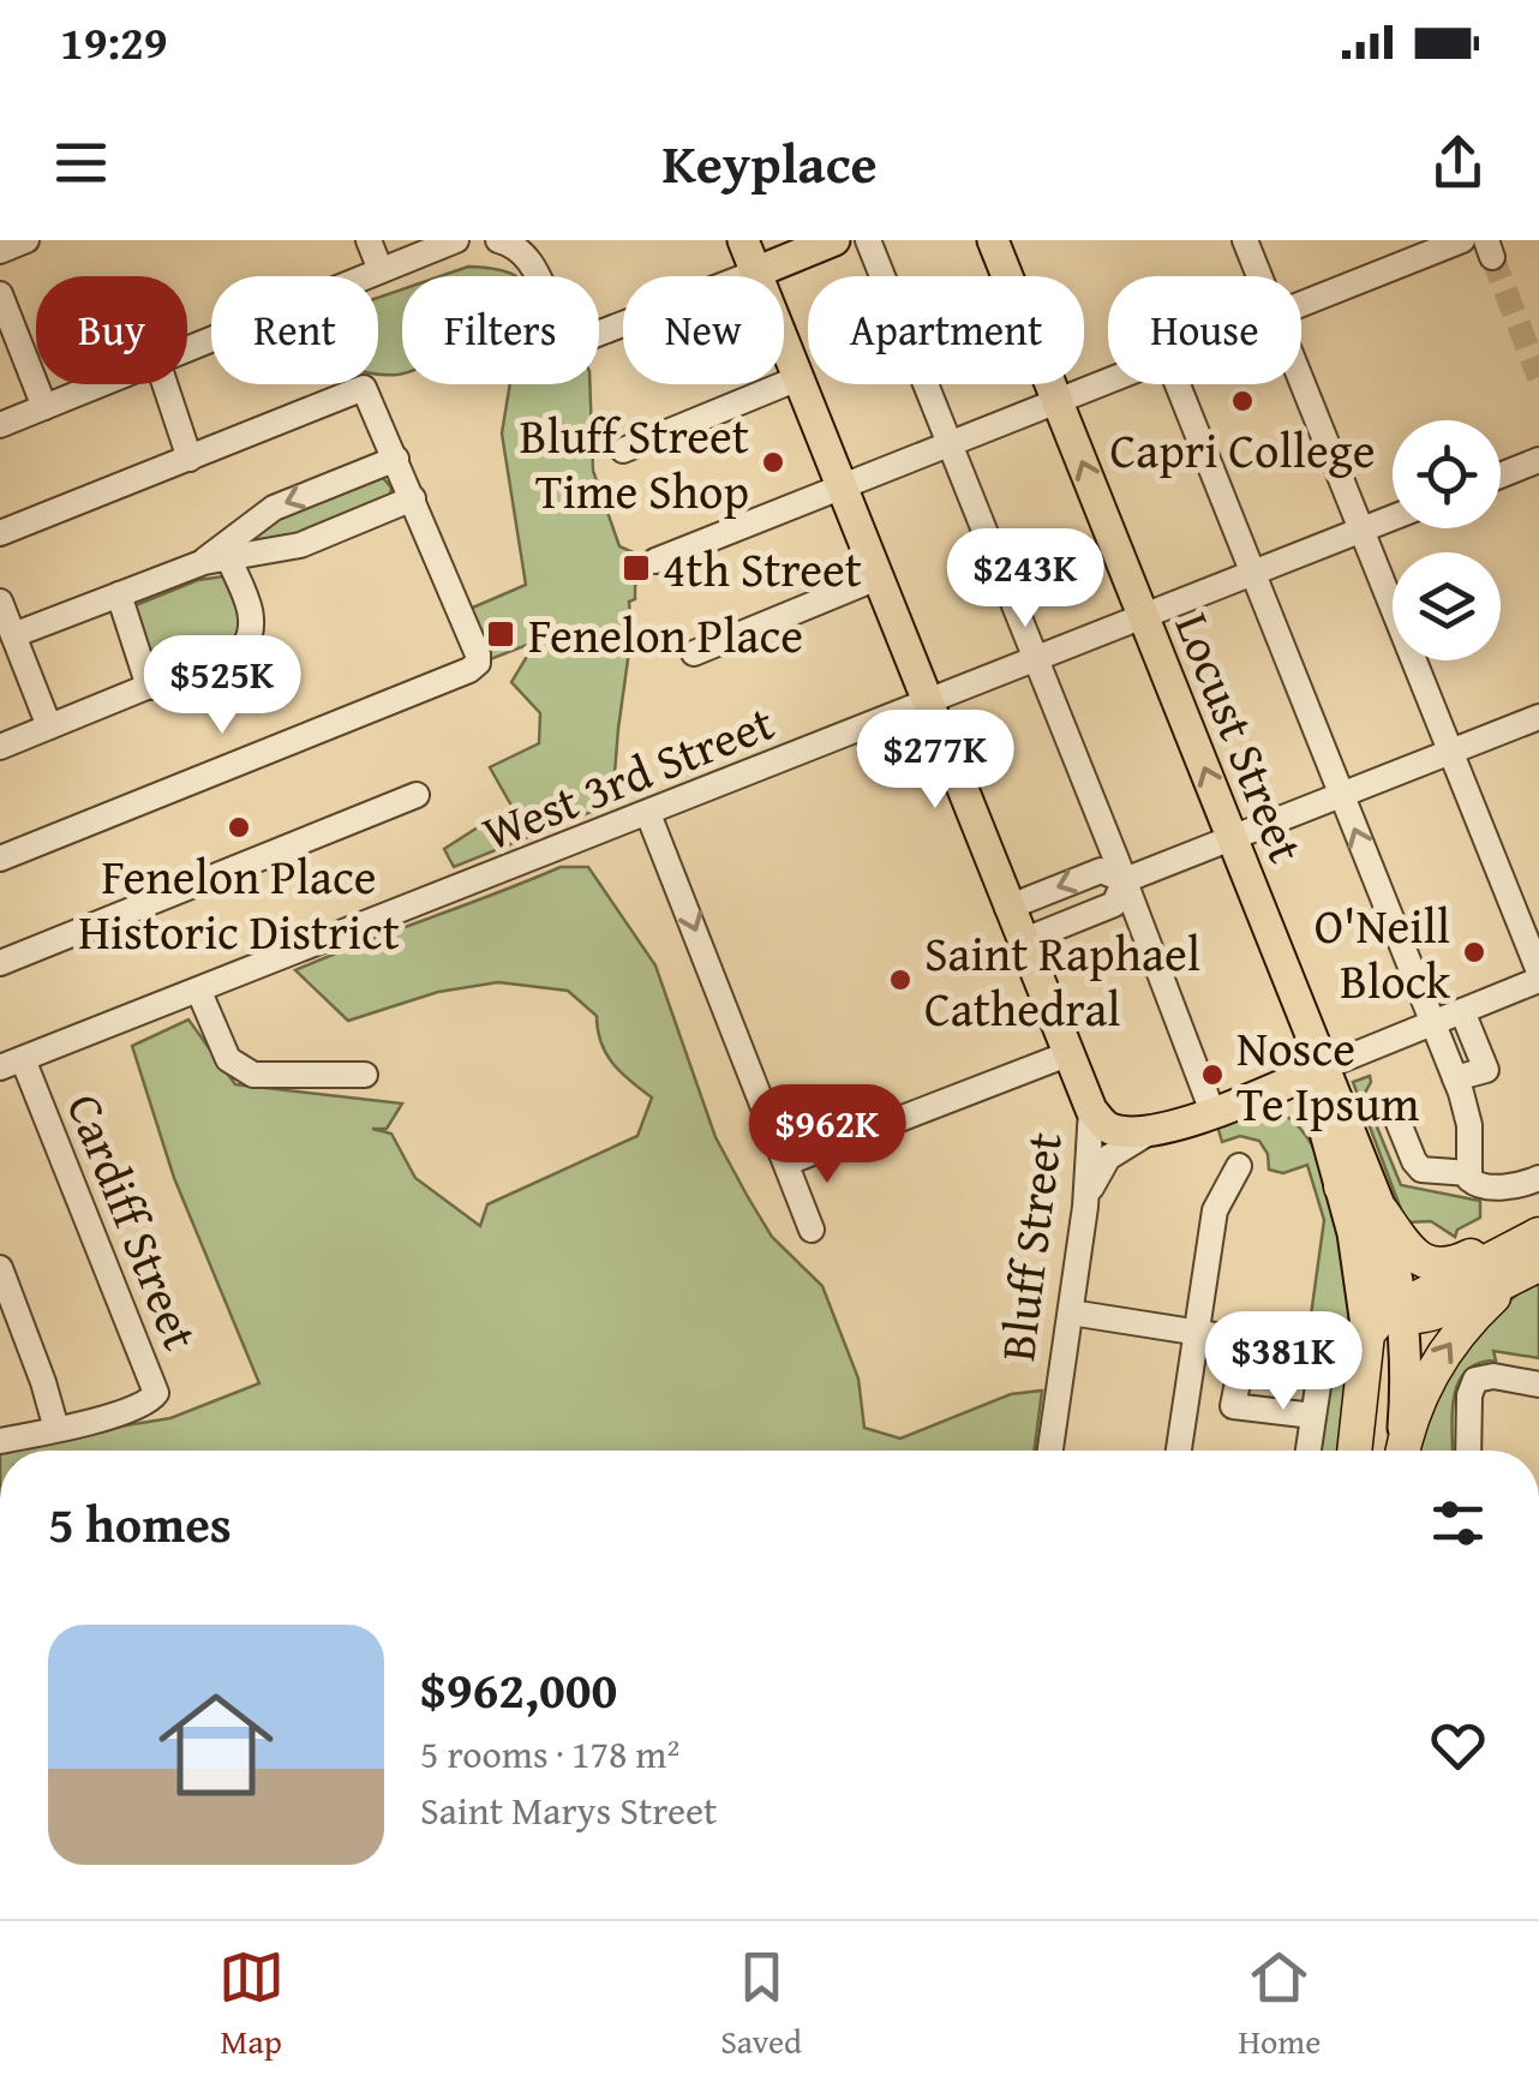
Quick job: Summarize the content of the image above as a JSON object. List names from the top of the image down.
{
  "streets": {
    "main road": ["Locust Street", "Bluff Street"],
    "street": ["West 3rd Street", "Cardiff Street"]
  },
  "crossings": [
    ["Locust Street", "West 3rd Street"],
    ["West 3rd Street", "Cardiff Street"],
    ["West 3rd Street", "Bluff Street"]
  ],
  "one_way": ["Locust Street"],
  "places": {
    "other": [
      "Capri College",
      "Bluff Street Time Shop",
      "Fenelon Place Historic District",
      "O'Neill Block",
      "Saint Raphael Cathedral",
      "Nosce Te Ipsum"
    ],
    "transit": ["4th Street", "Fenelon Place"]
  },
  "page": {
    "status": "19:29",
    "header": "Keyplace",
    "chip": [
      "Buy",
      "Rent",
      "Filters",
      "New",
      "Apartment",
      "House"
    ],
    "price": [
      "$243K",
      "$525K",
      "$277K",
      "$962K",
      "$381K"
    ],
    "heading": "5 homes",
    "list": [
      {
        "name": "$962,000",
        "note": "5 rooms · 178 m² · Saint Marys Street"
      }
    ],
    "tabs": ["Map", "Saved", "Home"]
  }
}
